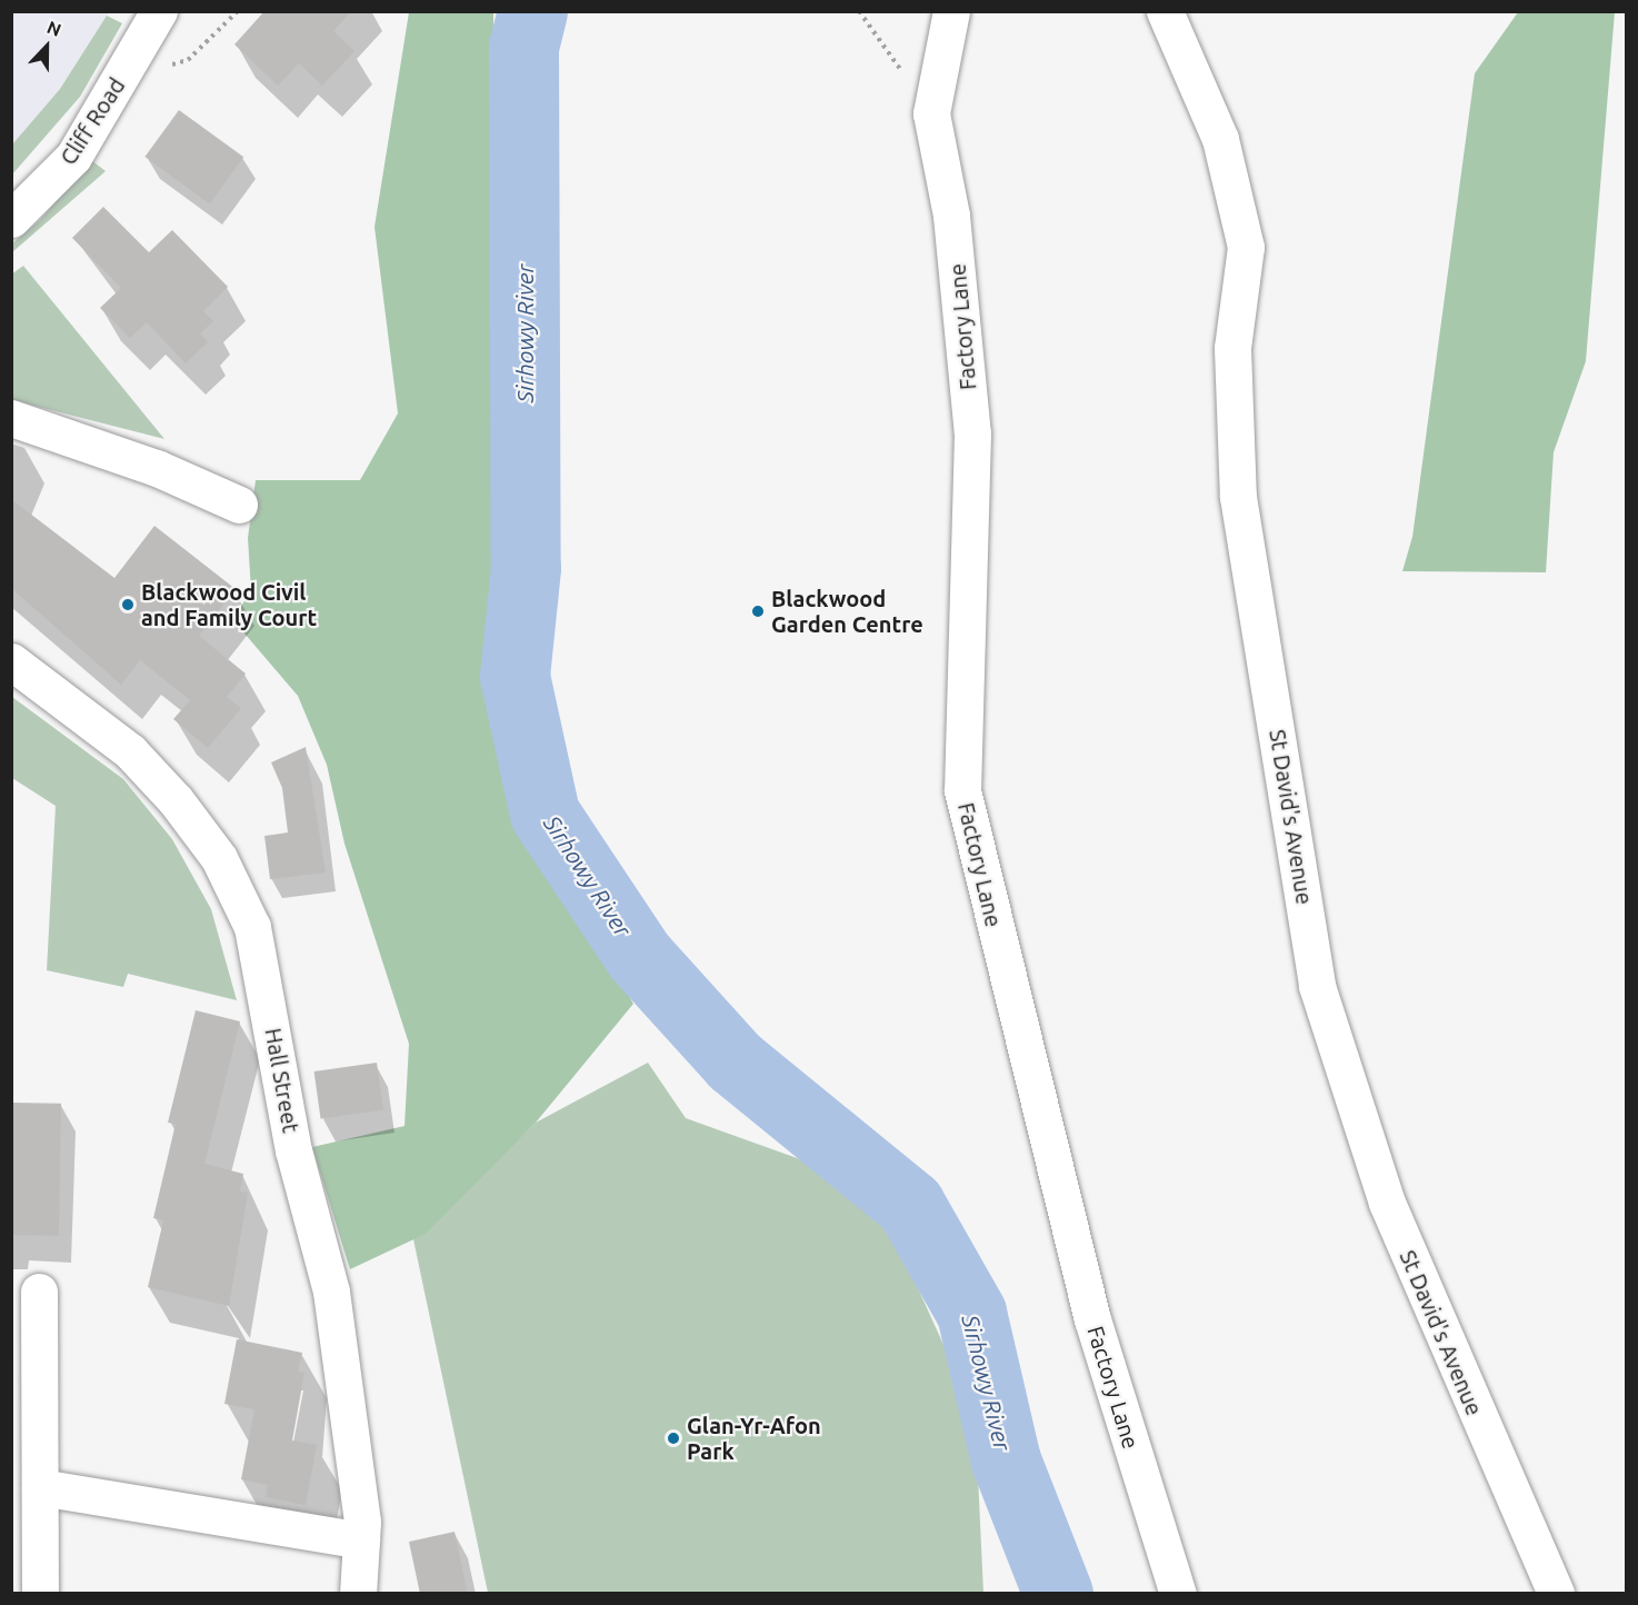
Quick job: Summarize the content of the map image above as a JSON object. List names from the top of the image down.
{
  "streets": {
    "street": [
      "Cliff Road",
      "Factory Lane",
      "St David's Avenue",
      "Hall Street"
    ]
  },
  "water": ["Sirhowy River"],
  "places": ["Blackwood Civil and Family Court", "Blackwood Garden Centre", "Glan-Yr-Afon Park"],
  "north": "top"
}
